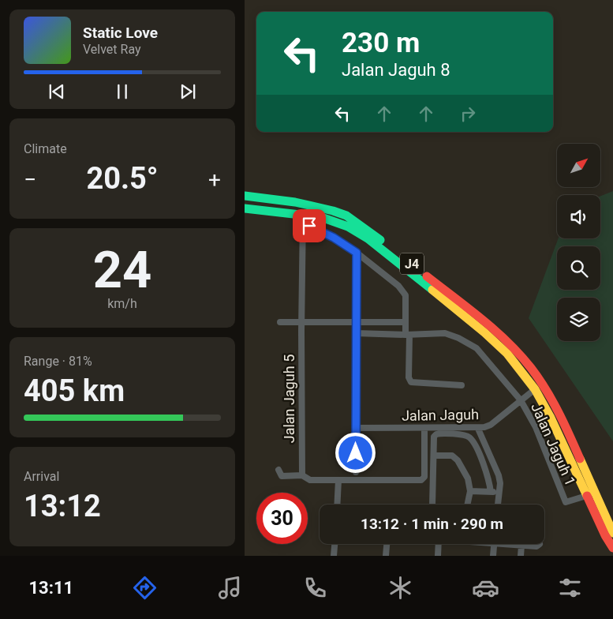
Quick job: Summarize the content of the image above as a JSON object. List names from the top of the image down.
{
  "streets": {
    "main road": ["J4"],
    "street": ["Jalan Jaguh 5", "Jalan Jaguh", "Jalan Jaguh 1"]
  },
  "crossings": [
    ["J4", "Jalan Jaguh 5"],
    ["J4", "Jalan Jaguh"],
    ["J4", "Jalan Jaguh 1"],
    ["Jalan Jaguh", "Jalan Jaguh 1"]
  ],
  "north": "top right",
  "page": {
    "turn": ["230 m", "Jalan Jaguh 8"],
    "song": ["Static Love", "Velvet Ray"],
    "tile": [
      "Climate",
      ["24", "km/h"],
      ["Range · 81%", "405 km"],
      ["Arrival", "13:12"]
    ],
    "heat": ["−", "20.5°", "+"],
    "limit": "30",
    "trip": "13:12 · 1 min · 290 m",
    "tabs": "13:11"
  }
}
